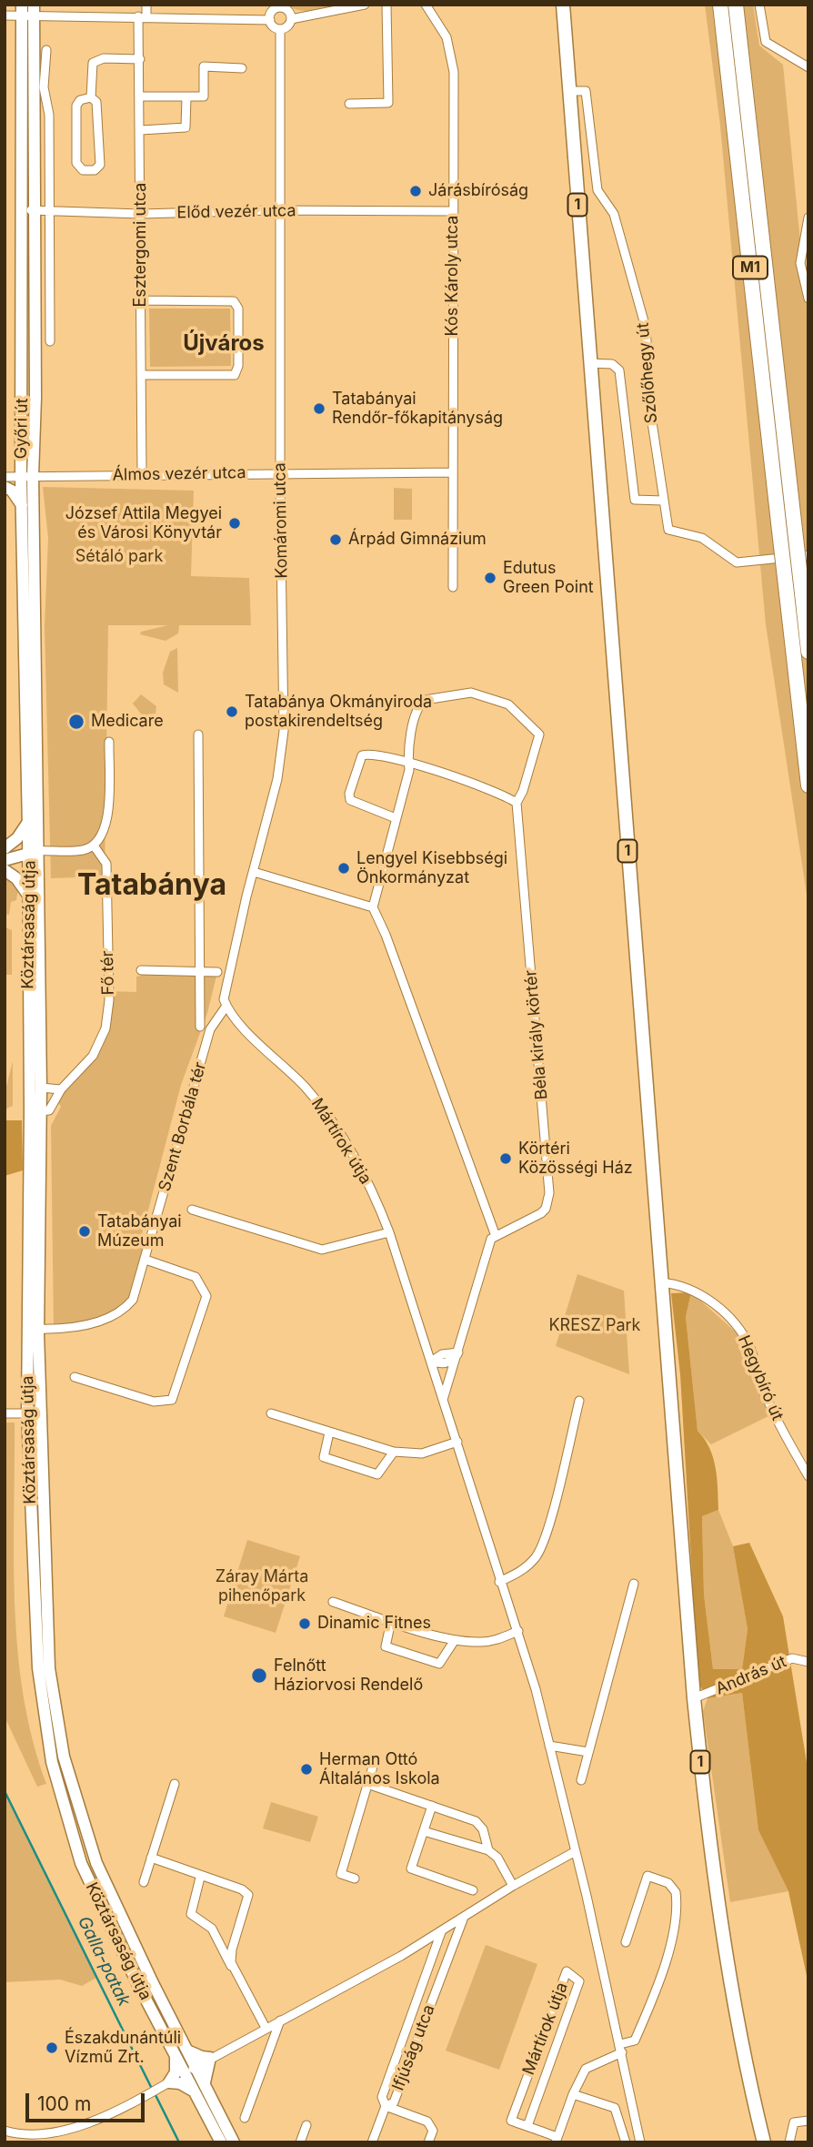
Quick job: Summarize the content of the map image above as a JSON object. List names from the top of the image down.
{
  "streets": {
    "highway": ["M1"],
    "main road": ["1"],
    "street": [
      "Előd vezér utca",
      "Esztergomi utca",
      "Kós Károly utca",
      "Szőlőhegy út",
      "Győri út",
      "Álmos vezér utca",
      "Komáromi utca",
      "Köztársaság útja",
      "Fő tér",
      "Béla király körtér",
      "Szent Borbála tér",
      "Mártírok útja",
      "Hegybíró út",
      "András út",
      "Ifjúság utca"
    ]
  },
  "crossings": [
    ["1", "Szőlőhegy út"],
    ["1", "Hegybíró út"],
    ["1", "András út"],
    ["Előd vezér utca", "Esztergomi utca"],
    ["Előd vezér utca", "Kós Károly utca"],
    ["Előd vezér utca", "Győri út"],
    ["Előd vezér utca", "Komáromi utca"],
    ["Esztergomi utca", "Álmos vezér utca"],
    ["Kós Károly utca", "Álmos vezér utca"],
    ["Győri út", "Álmos vezér utca"],
    ["Győri út", "Köztársaság útja"],
    ["Álmos vezér utca", "Komáromi utca"],
    ["Komáromi utca", "Szent Borbála tér"],
    ["Komáromi utca", "Mártírok útja"],
    ["Köztársaság útja", "Fő tér"],
    ["Köztársaság útja", "Szent Borbála tér"],
    ["Szent Borbála tér", "Mártírok útja"]
  ],
  "districts": ["Újváros", "Tatabánya"],
  "water": ["Galla-patak"],
  "parks": ["Sétáló park", "KRESZ Park", "Záray Márta pihenőpark"],
  "places": [
    "Járásbíróság",
    "Tatabányai Rendőr-főkapitányság",
    "József Attila Megyei és Városi Könyvtár",
    "Árpád Gimnázium",
    "Edutus Green Point",
    "Tatabánya Okmányiroda postakirendeltség",
    "Medicare",
    "Lengyel Kisebbségi Önkormányzat",
    "Körtéri Közösségi Ház",
    "Tatabányai Múzeum",
    "Dinamic Fitnes",
    "Felnőtt Háziorvosi Rendelő",
    "Herman Ottó Általános Iskola",
    "Északdunántúli Vízmű Zrt."
  ],
  "scale_bar": "100 m"
}
